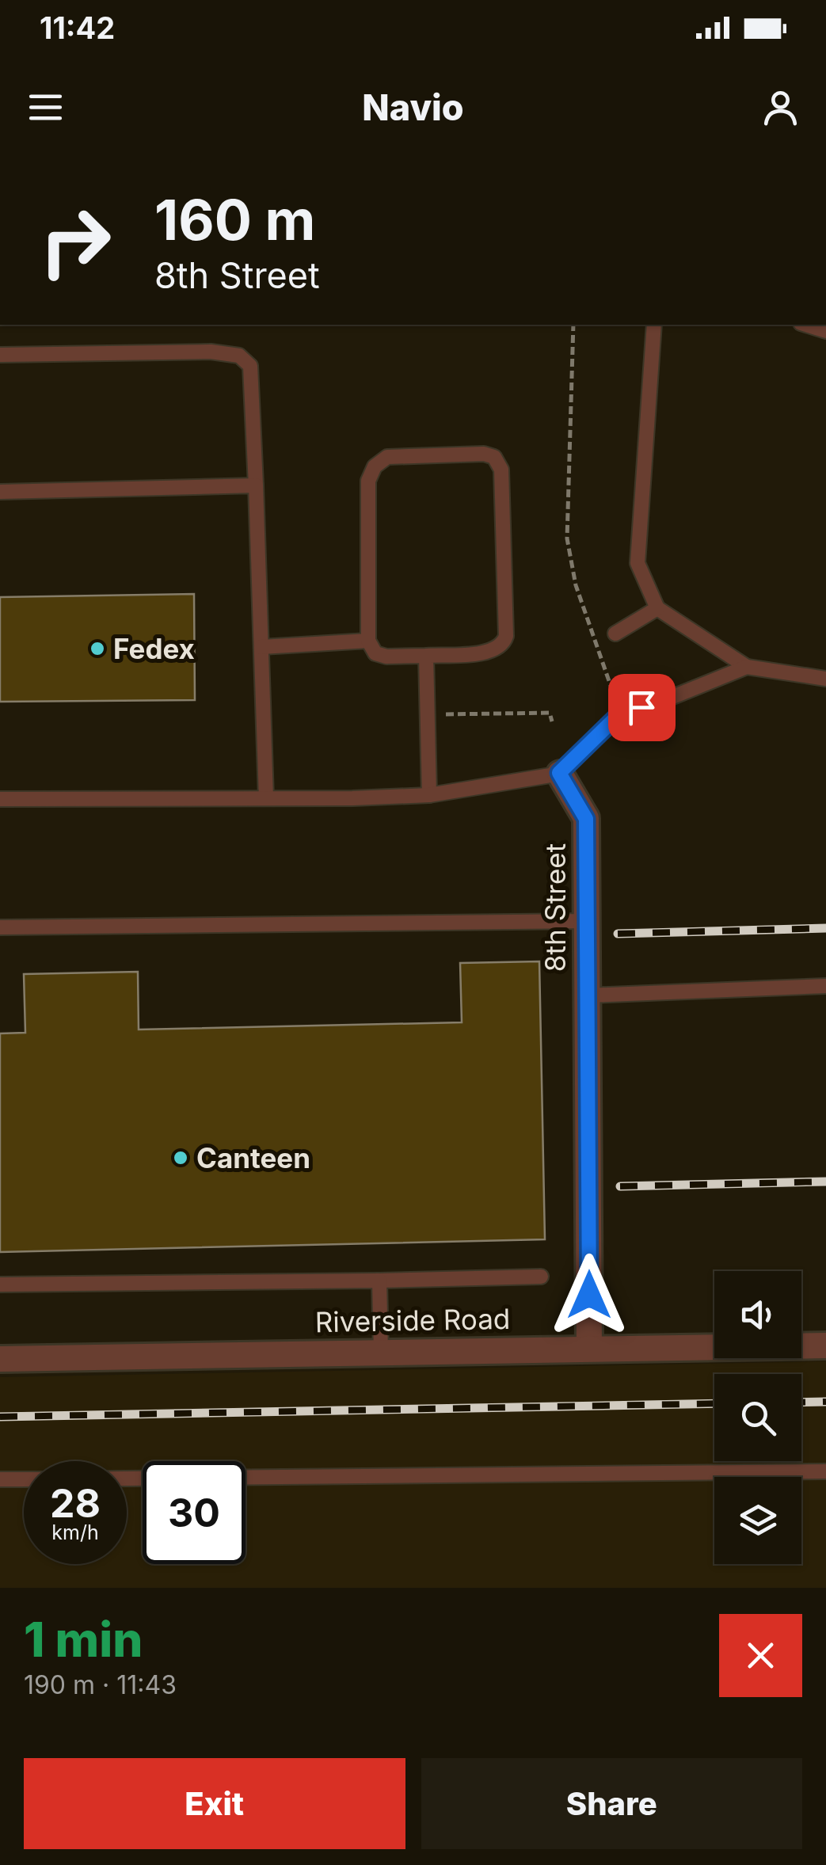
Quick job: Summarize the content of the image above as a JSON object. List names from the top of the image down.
{
  "streets": {
    "street": ["8th Street", "Riverside Road"]
  },
  "crossings": [
    ["8th Street", "Riverside Road"]
  ],
  "places": ["Fedex", "Canteen"],
  "page": {
    "status": "11:42",
    "header": "Navio",
    "turn": ["160 m", "8th Street"],
    "speed": "28 km/h",
    "limit": "30",
    "heading": ["1 min", "190 m · 11:43"],
    "buttons": ["Exit", "Share"]
  }
}
